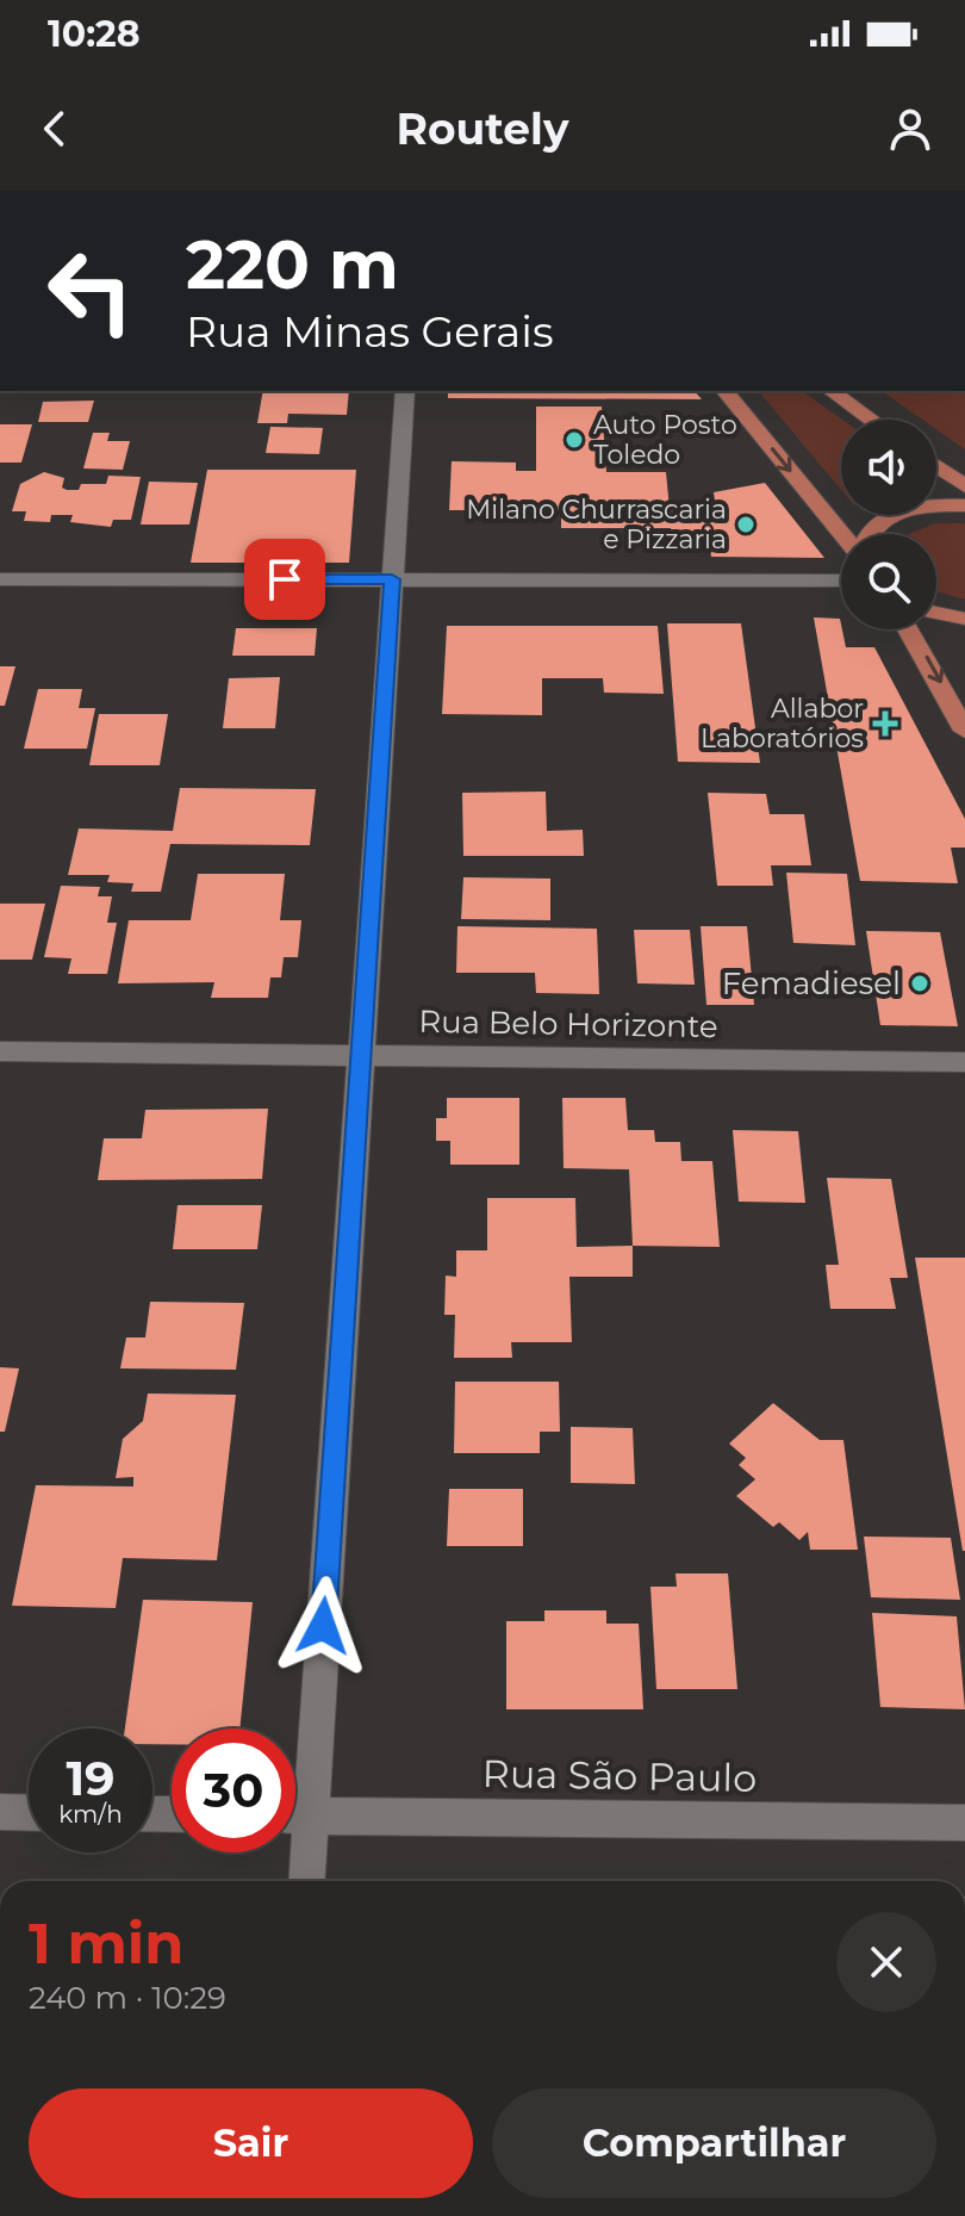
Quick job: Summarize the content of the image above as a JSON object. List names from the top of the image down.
{
  "streets": {
    "street": ["Rua Belo Horizonte", "Rua São Paulo"]
  },
  "places": {
    "other": ["Auto Posto Toledo", "Milano Churrascaria e Pizzaria", "Femadiesel"],
    "health": ["Allabor Laboratórios"]
  },
  "page": {
    "status": "10:28",
    "header": "Routely",
    "turn": ["220 m", "Rua Minas Gerais"],
    "speed": "19 km/h",
    "limit": "30",
    "heading": ["1 min", "240 m · 10:29"],
    "buttons": ["Sair", "Compartilhar"]
  }
}
